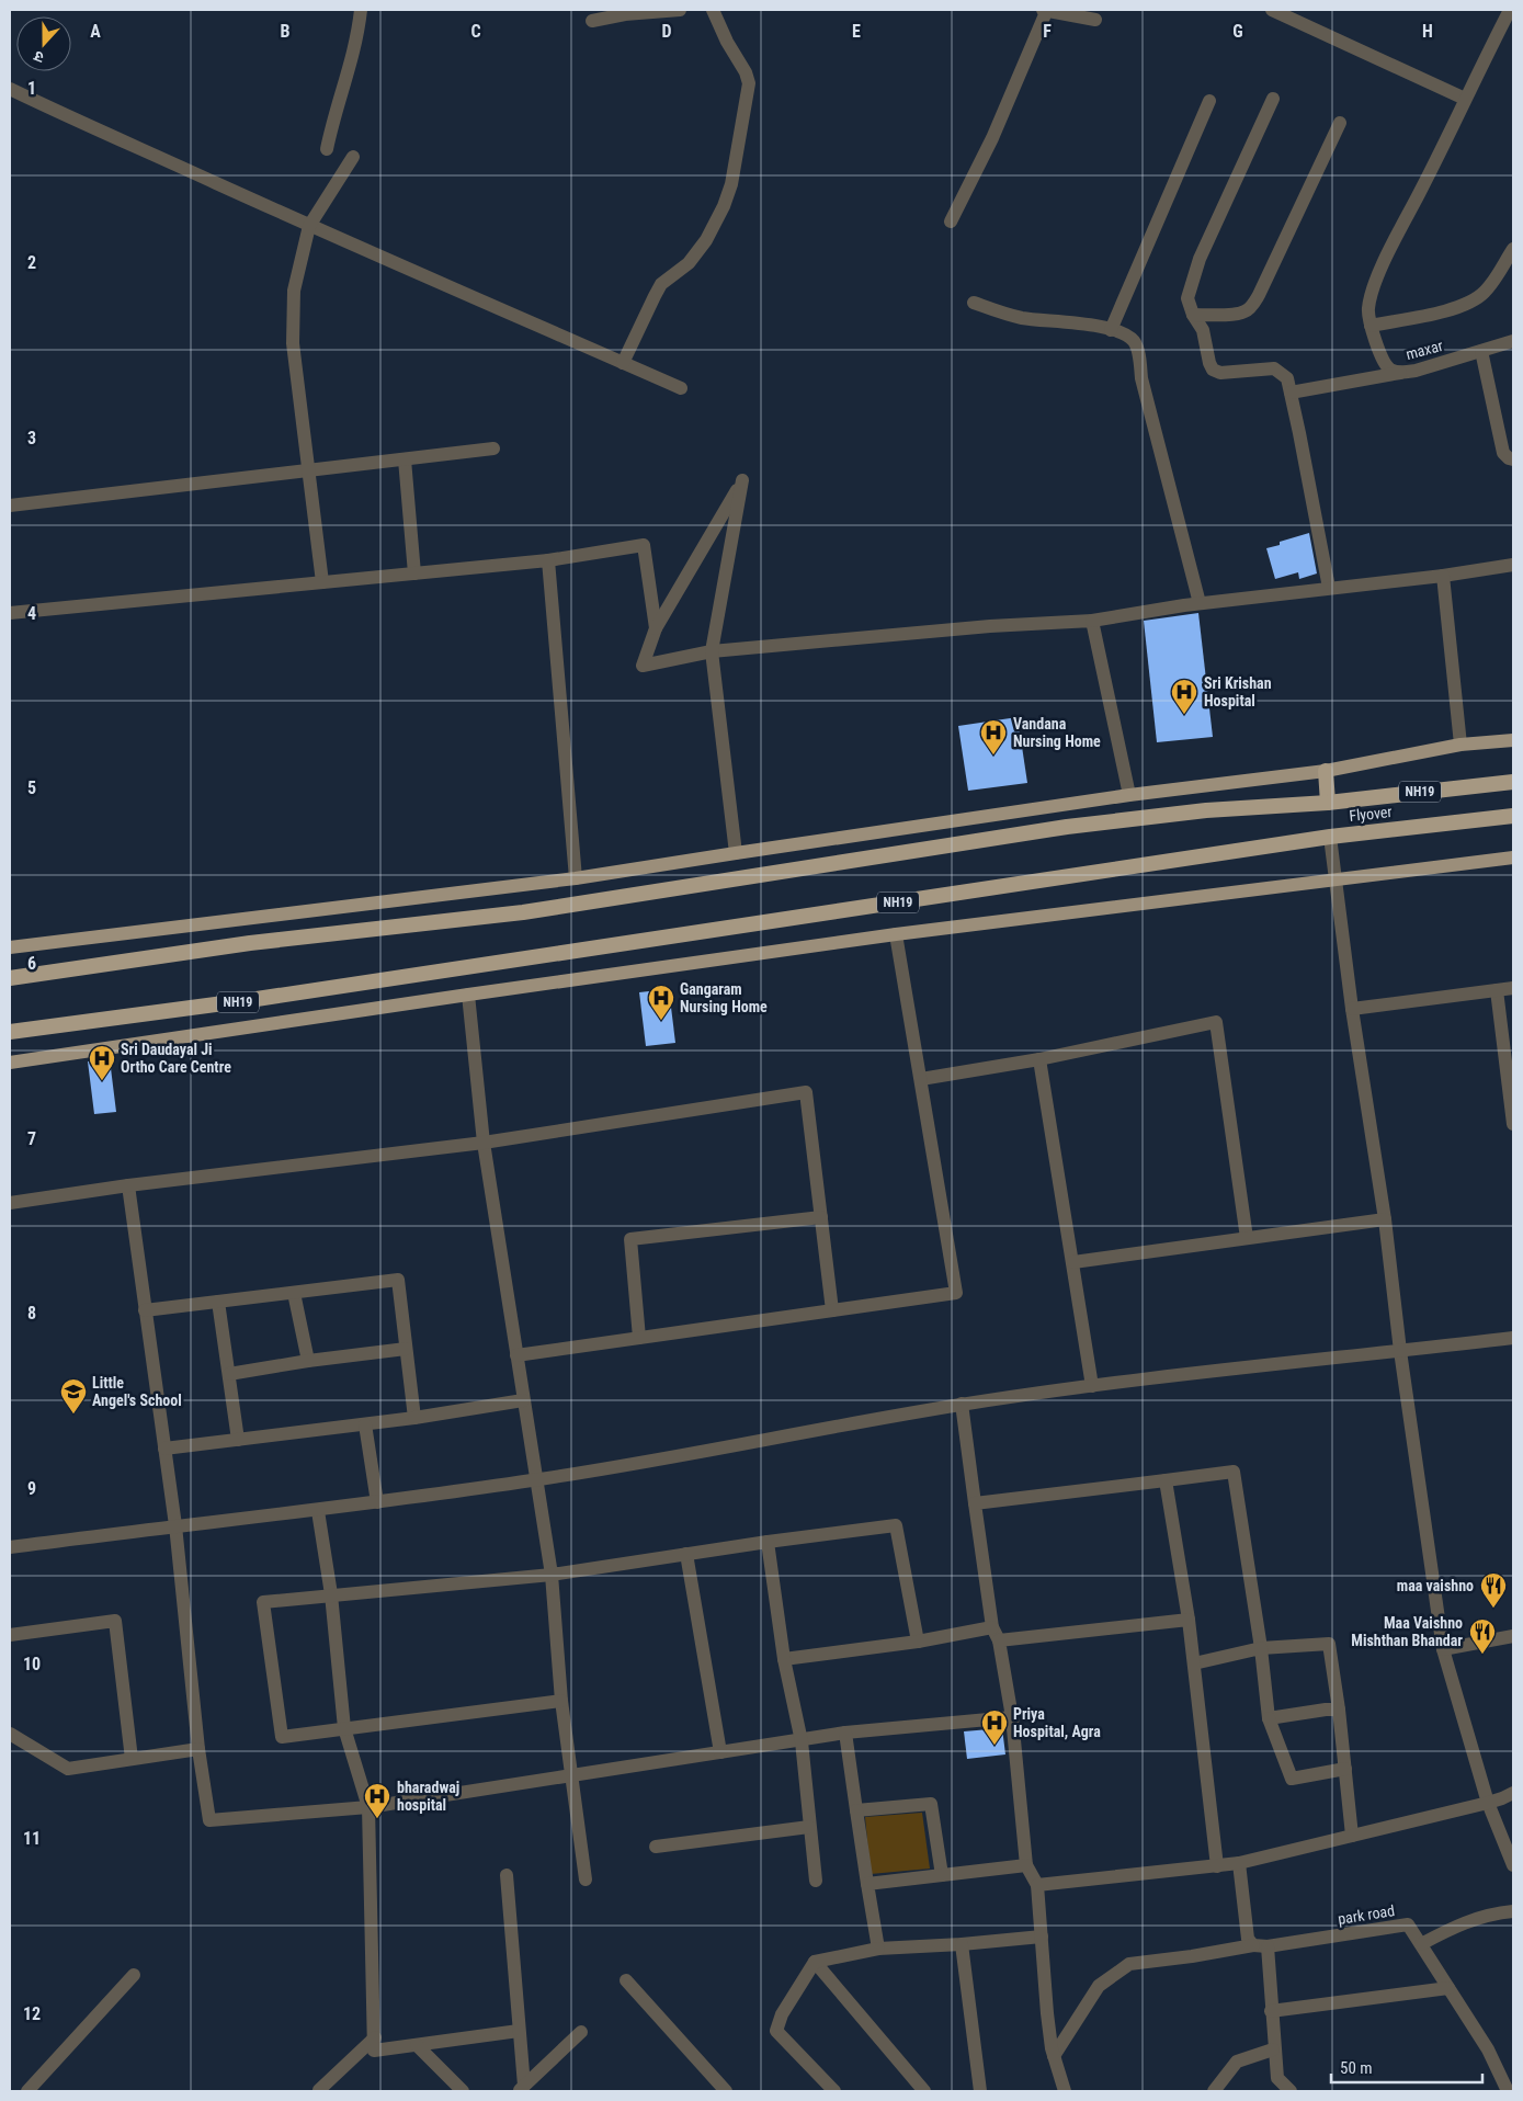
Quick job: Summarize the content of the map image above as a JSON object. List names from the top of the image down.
{
  "streets": {
    "highway": ["NH19", "Flyover"],
    "street": ["maxar", "park road"]
  },
  "crossings": [
    ["NH19", "Flyover"]
  ],
  "places": {
    "hospital": [
      "Sri Krishan Hospital",
      "Vandana Nursing Home",
      "Gangaram Nursing Home",
      "Sri Daudayal Ji Ortho Care Centre",
      "Priya Hospital, Agra",
      "bharadwaj hospital"
    ],
    "school or university": ["Little Angel's School"],
    "restaurant": ["maa vaishno", "Maa Vaishno Mishthan Bhandar"]
  },
  "scale_bar": "50 m",
  "north": "bottom",
  "grid": {
    "columns": [
      "A",
      "B",
      "C",
      "D",
      "E",
      "F",
      "G",
      "H"
    ],
    "rows": [
      "1",
      "2",
      "3",
      "4",
      "5",
      "6",
      "7",
      "8",
      "9",
      "10",
      "11",
      "12"
    ]
  }
}
